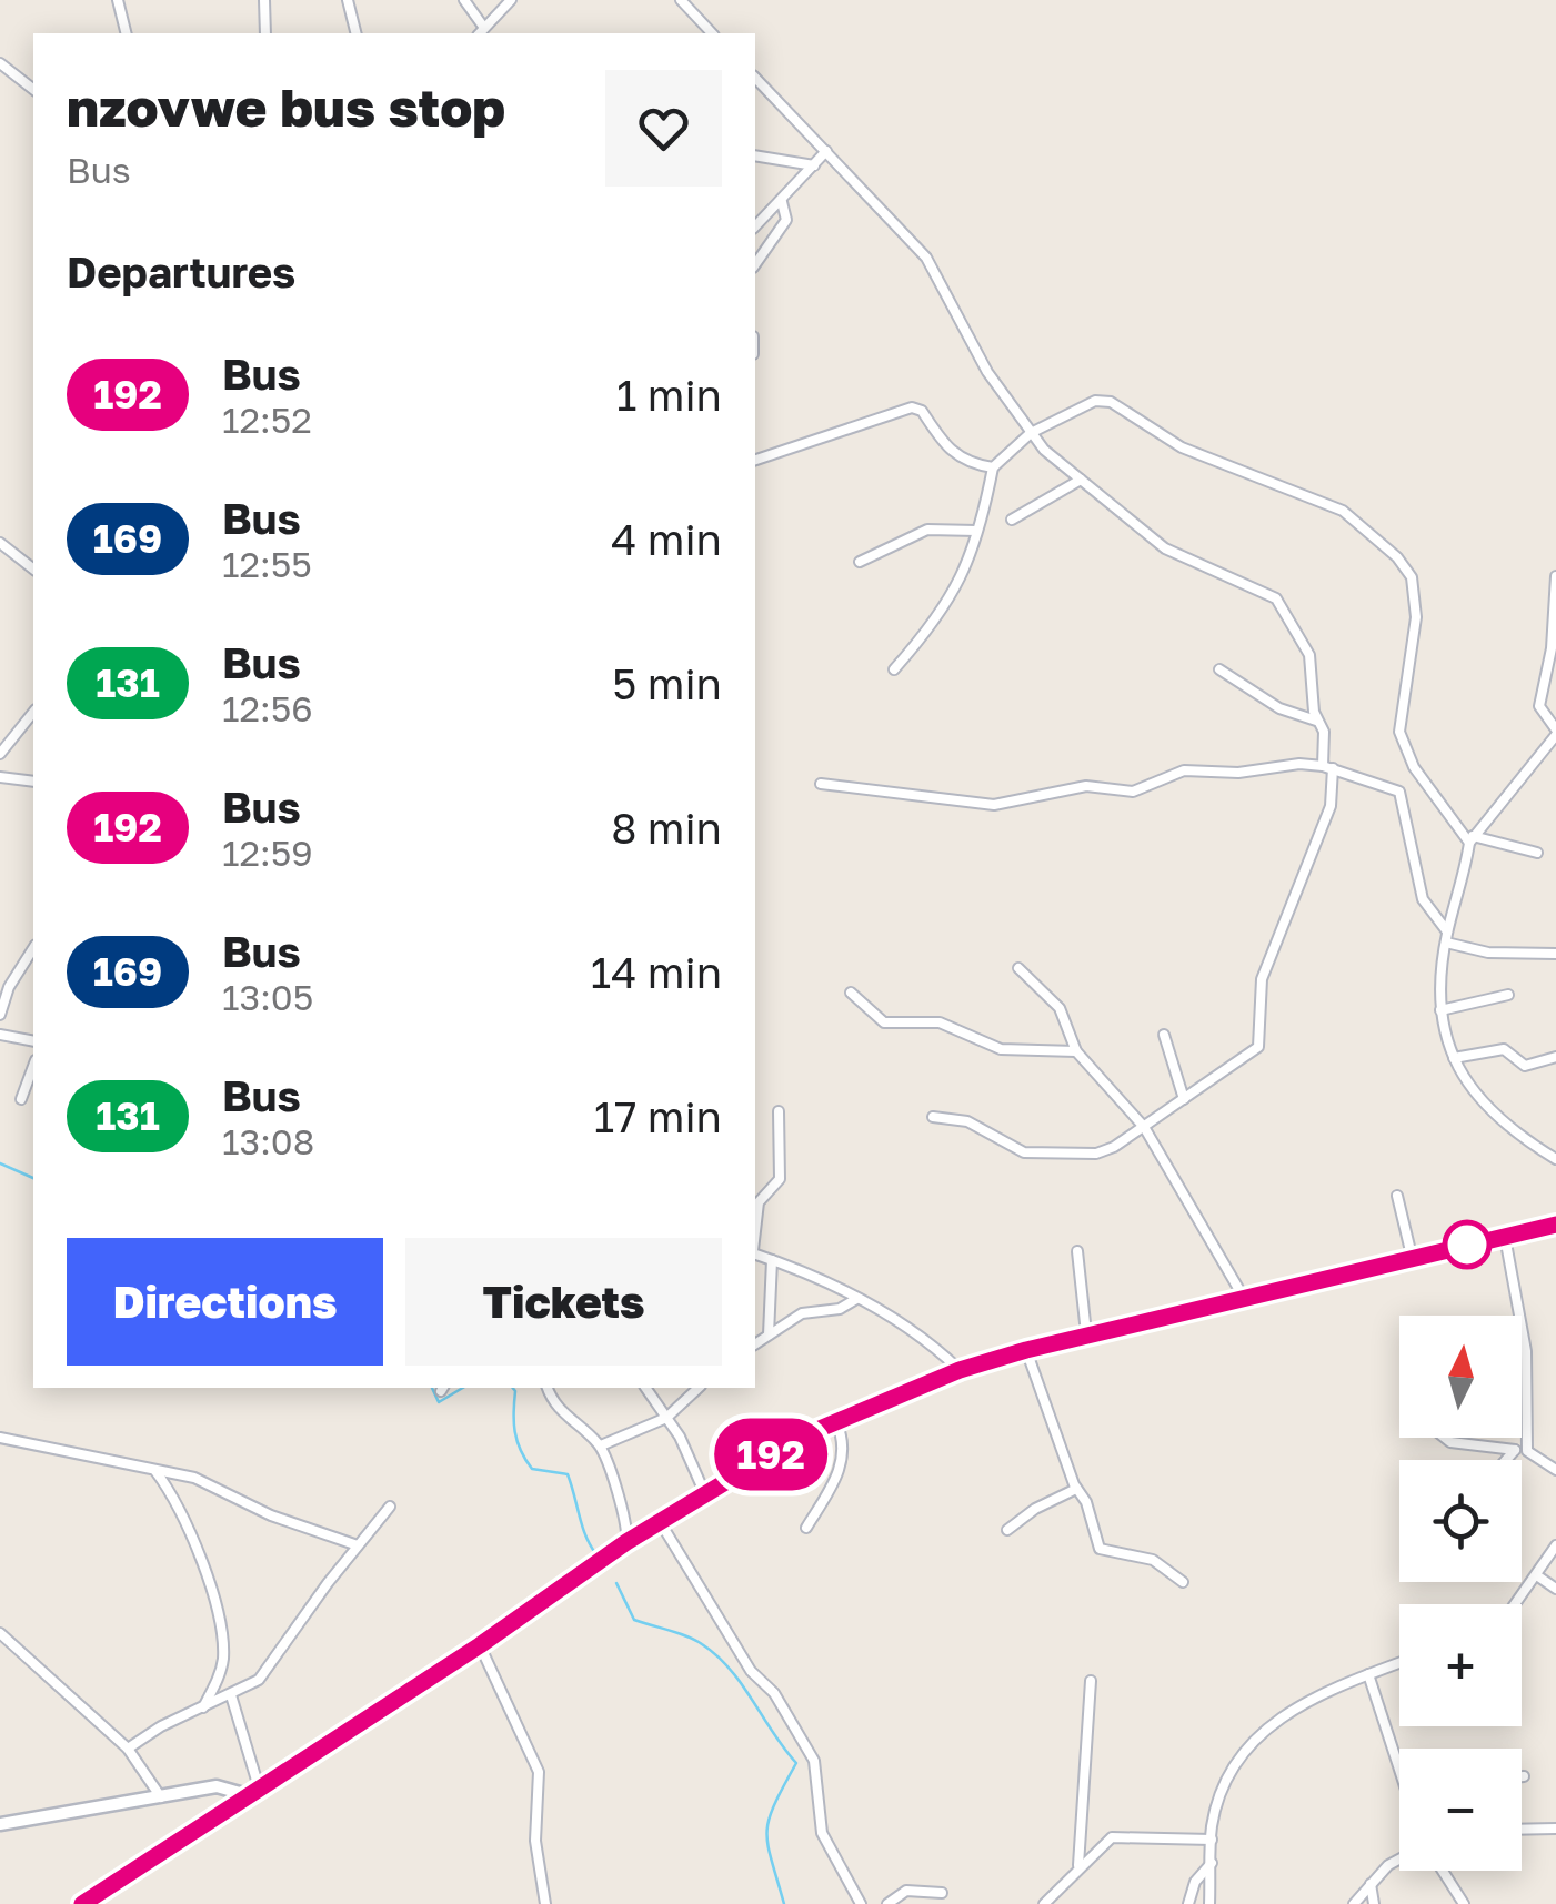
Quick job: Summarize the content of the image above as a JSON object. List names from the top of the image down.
{
  "lines": ["bus line 192"],
  "north": "top",
  "page": {
    "on_map": "192",
    "heading": [
      ["nzovwe bus stop", "Bus"],
      "Departures"
    ],
    "list": [
      {
        "mark": "192",
        "name": "Bus",
        "note": "12:52",
        "value": "1 min"
      },
      {
        "mark": "169",
        "name": "Bus",
        "note": "12:55",
        "value": "4 min"
      },
      {
        "mark": "131",
        "name": "Bus",
        "note": "12:56",
        "value": "5 min"
      },
      {
        "mark": "192",
        "name": "Bus",
        "note": "12:59",
        "value": "8 min"
      },
      {
        "mark": "169",
        "name": "Bus",
        "note": "13:05",
        "value": "14 min"
      },
      {
        "mark": "131",
        "name": "Bus",
        "note": "13:08",
        "value": "17 min"
      }
    ],
    "buttons": ["Directions", "Tickets"],
    "map_buttons": ["+", "−"]
  }
}
